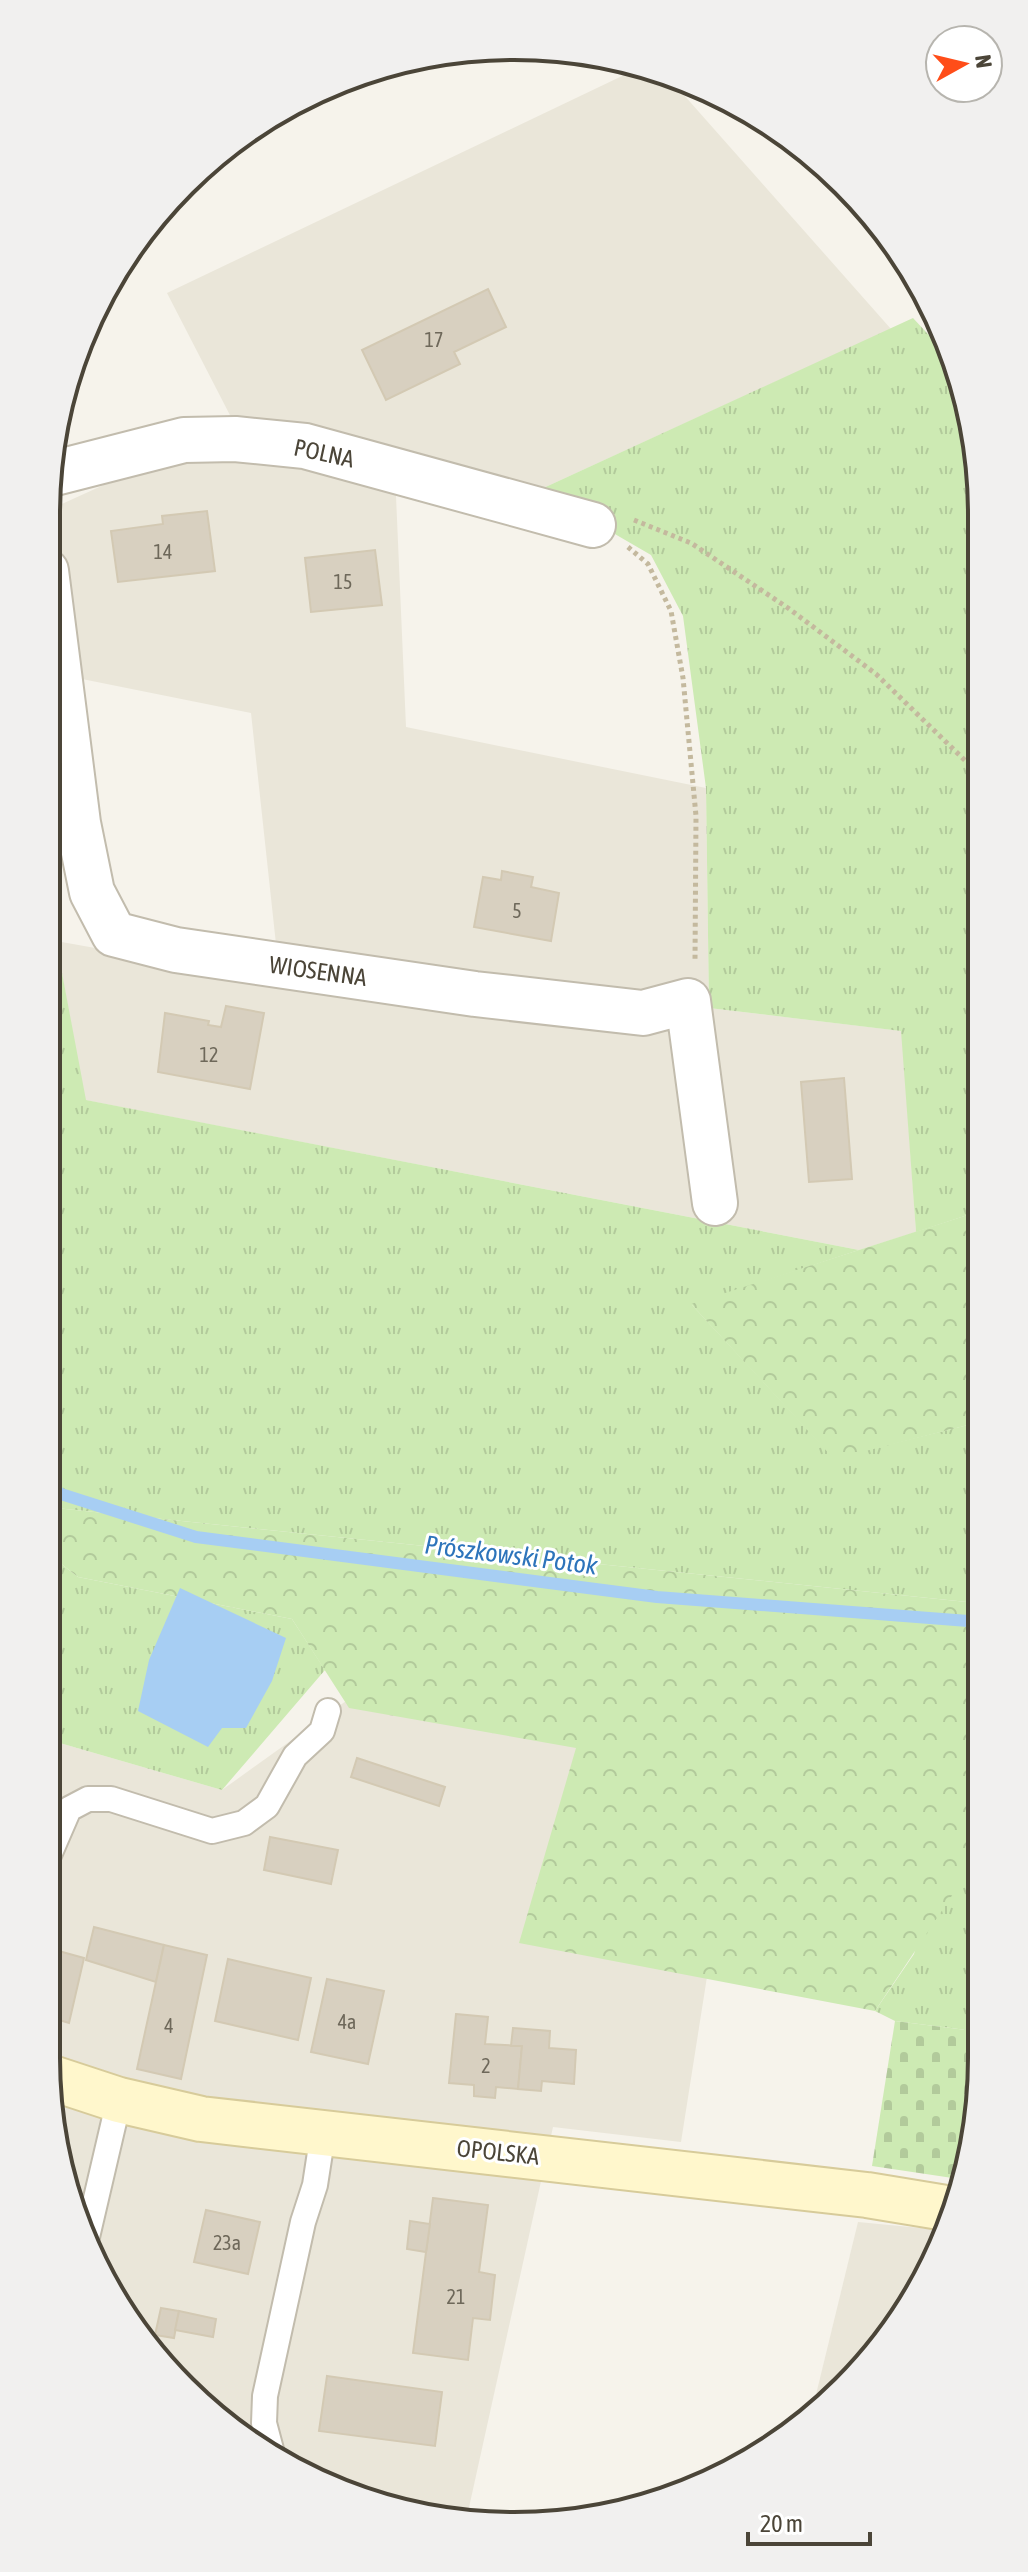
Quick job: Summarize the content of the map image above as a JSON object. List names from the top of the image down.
{
  "streets": {
    "street": ["POLNA", "WIOSENNA", "OPOLSKA"]
  },
  "water": ["Prószkowski Potok"],
  "house_numbers": [
    "17",
    "14",
    "15",
    "5",
    "12",
    "4a",
    "4",
    "2",
    "23a",
    "21"
  ],
  "scale_bar": "20 m",
  "north": "right"
}
